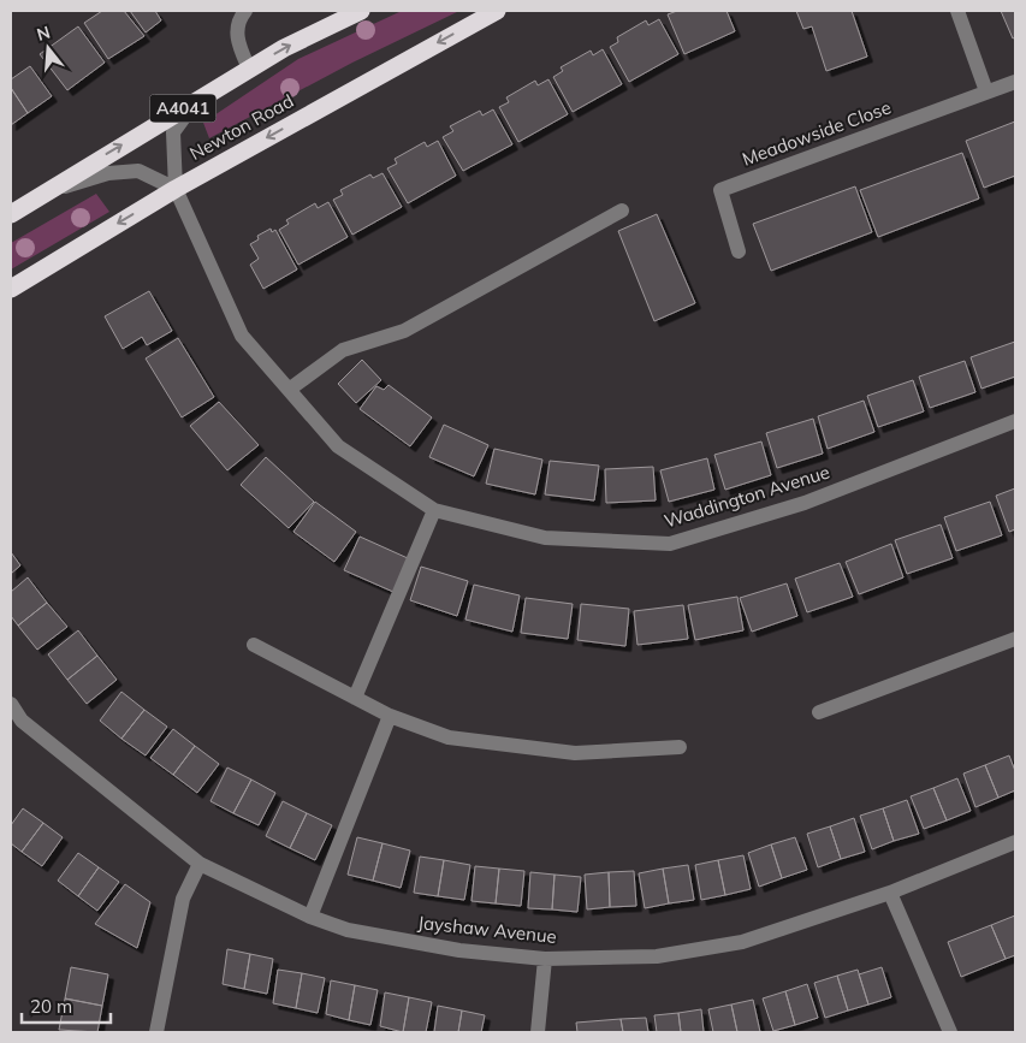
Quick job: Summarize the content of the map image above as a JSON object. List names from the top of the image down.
{
  "streets": {
    "highway": ["A4041", "Newton Road"],
    "street": ["Meadowside Close", "Waddington Avenue", "Jayshaw Avenue"]
  },
  "crossings": [
    ["A4041", "Waddington Avenue"],
    ["Newton Road", "Waddington Avenue"]
  ],
  "scale_bar": "20 m",
  "north": "top"
}
